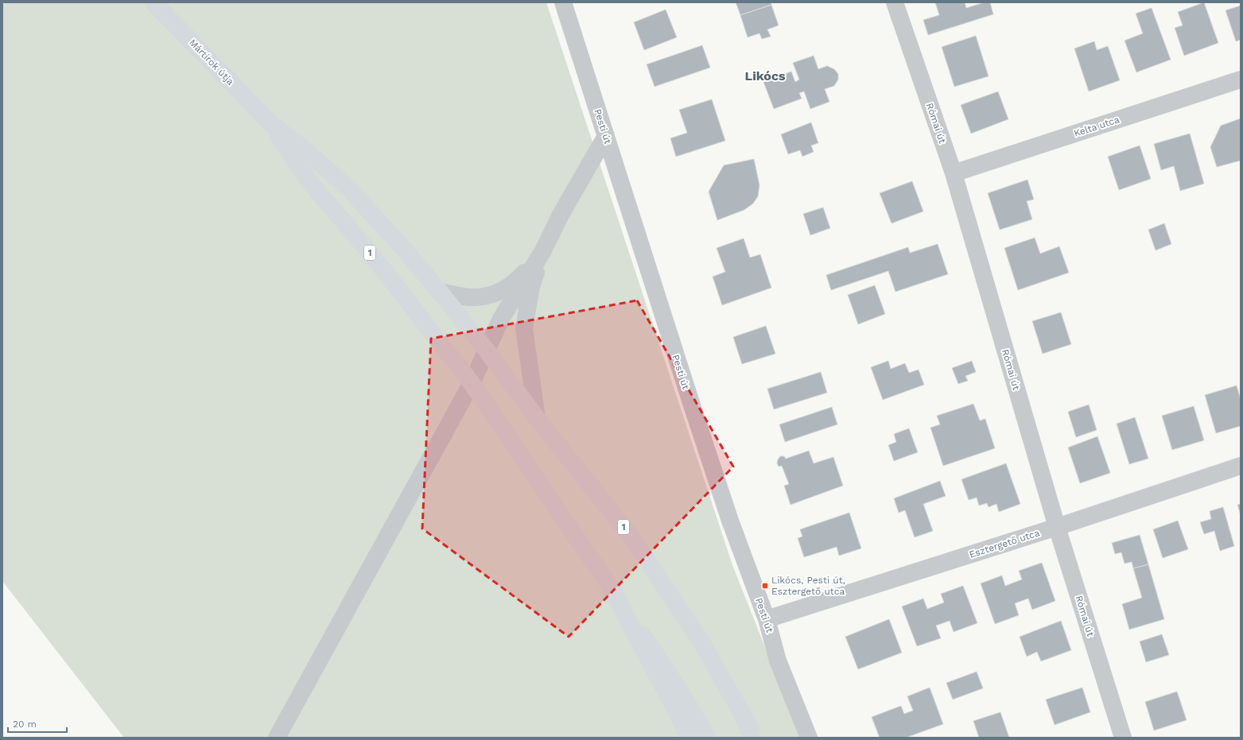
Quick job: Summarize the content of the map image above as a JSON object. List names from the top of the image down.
{
  "streets": {
    "main road": ["Mártírok útja", "1"],
    "street": [
      "Római út",
      "Pesti út",
      "Kelta utca",
      "Esztergető utca"
    ]
  },
  "crossings": [
    ["Mártírok útja", "1"],
    ["Római út", "Kelta utca"],
    ["Római út", "Esztergető utca"],
    ["Pesti út", "Esztergető utca"]
  ],
  "districts": ["Likócs"],
  "places": {
    "transit": ["Likócs, Pesti út, Esztergető utca"]
  },
  "scale_bar": "20 m"
}
